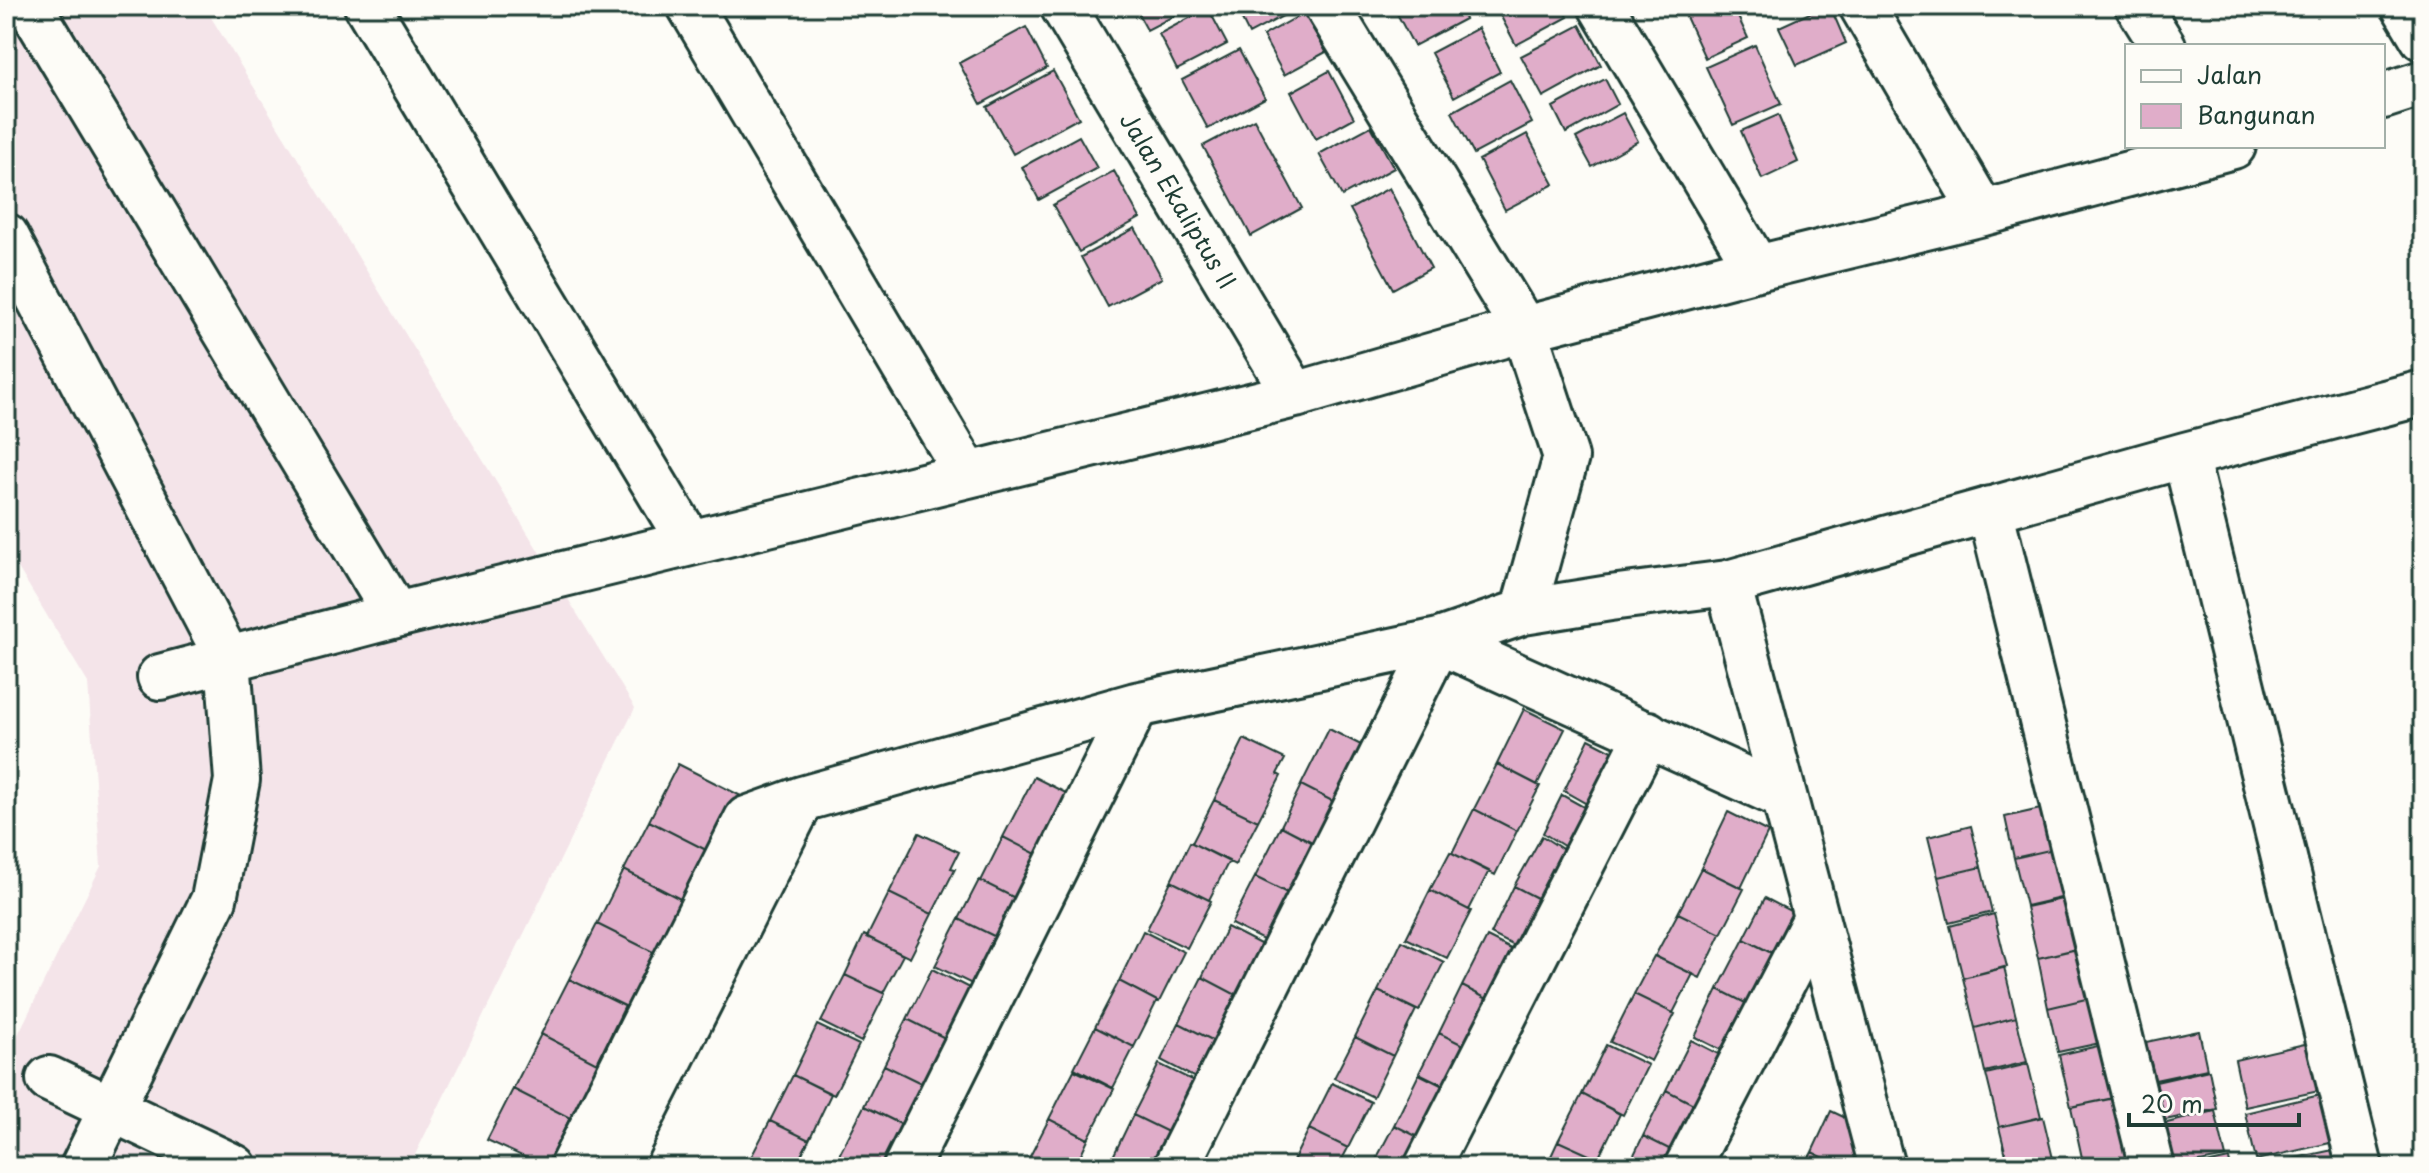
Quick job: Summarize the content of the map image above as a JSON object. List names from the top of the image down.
{
  "streets": {
    "street": ["Jalan Ekaliptus II"]
  },
  "legend": ["Jalan", "Bangunan"],
  "scale_bar": "20 m"
}
